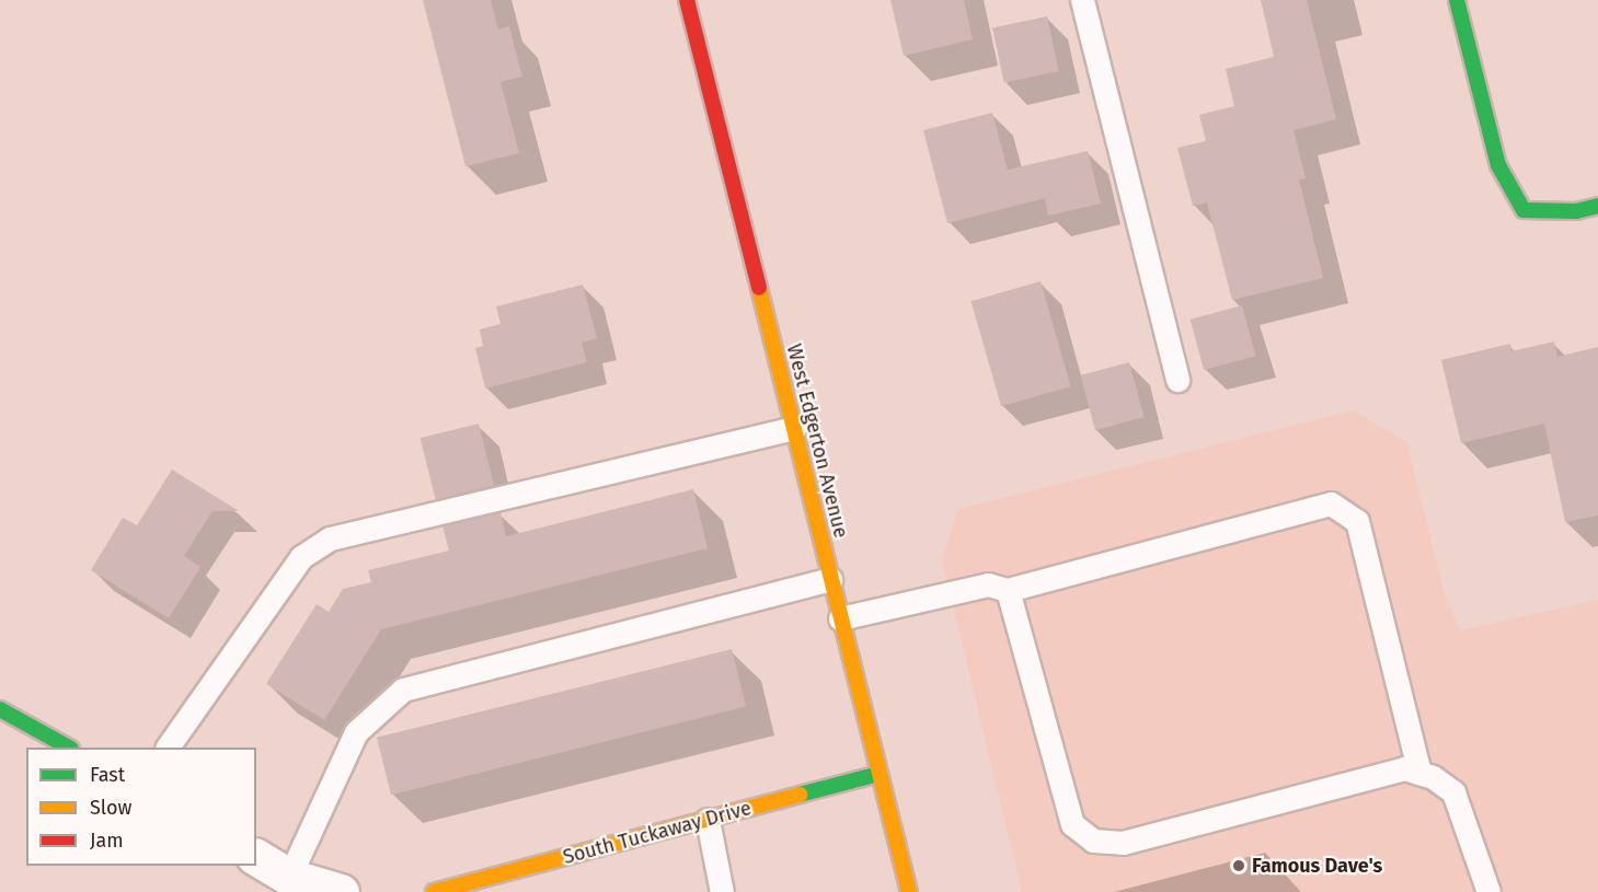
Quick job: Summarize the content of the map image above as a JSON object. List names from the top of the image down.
{
  "streets": {
    "street": ["West Edgerton Avenue", "South Tuckaway Drive"]
  },
  "crossings": [
    ["West Edgerton Avenue", "South Tuckaway Drive"]
  ],
  "places": ["Famous Dave's"],
  "legend": ["Fast", "Slow", "Jam"]
}
